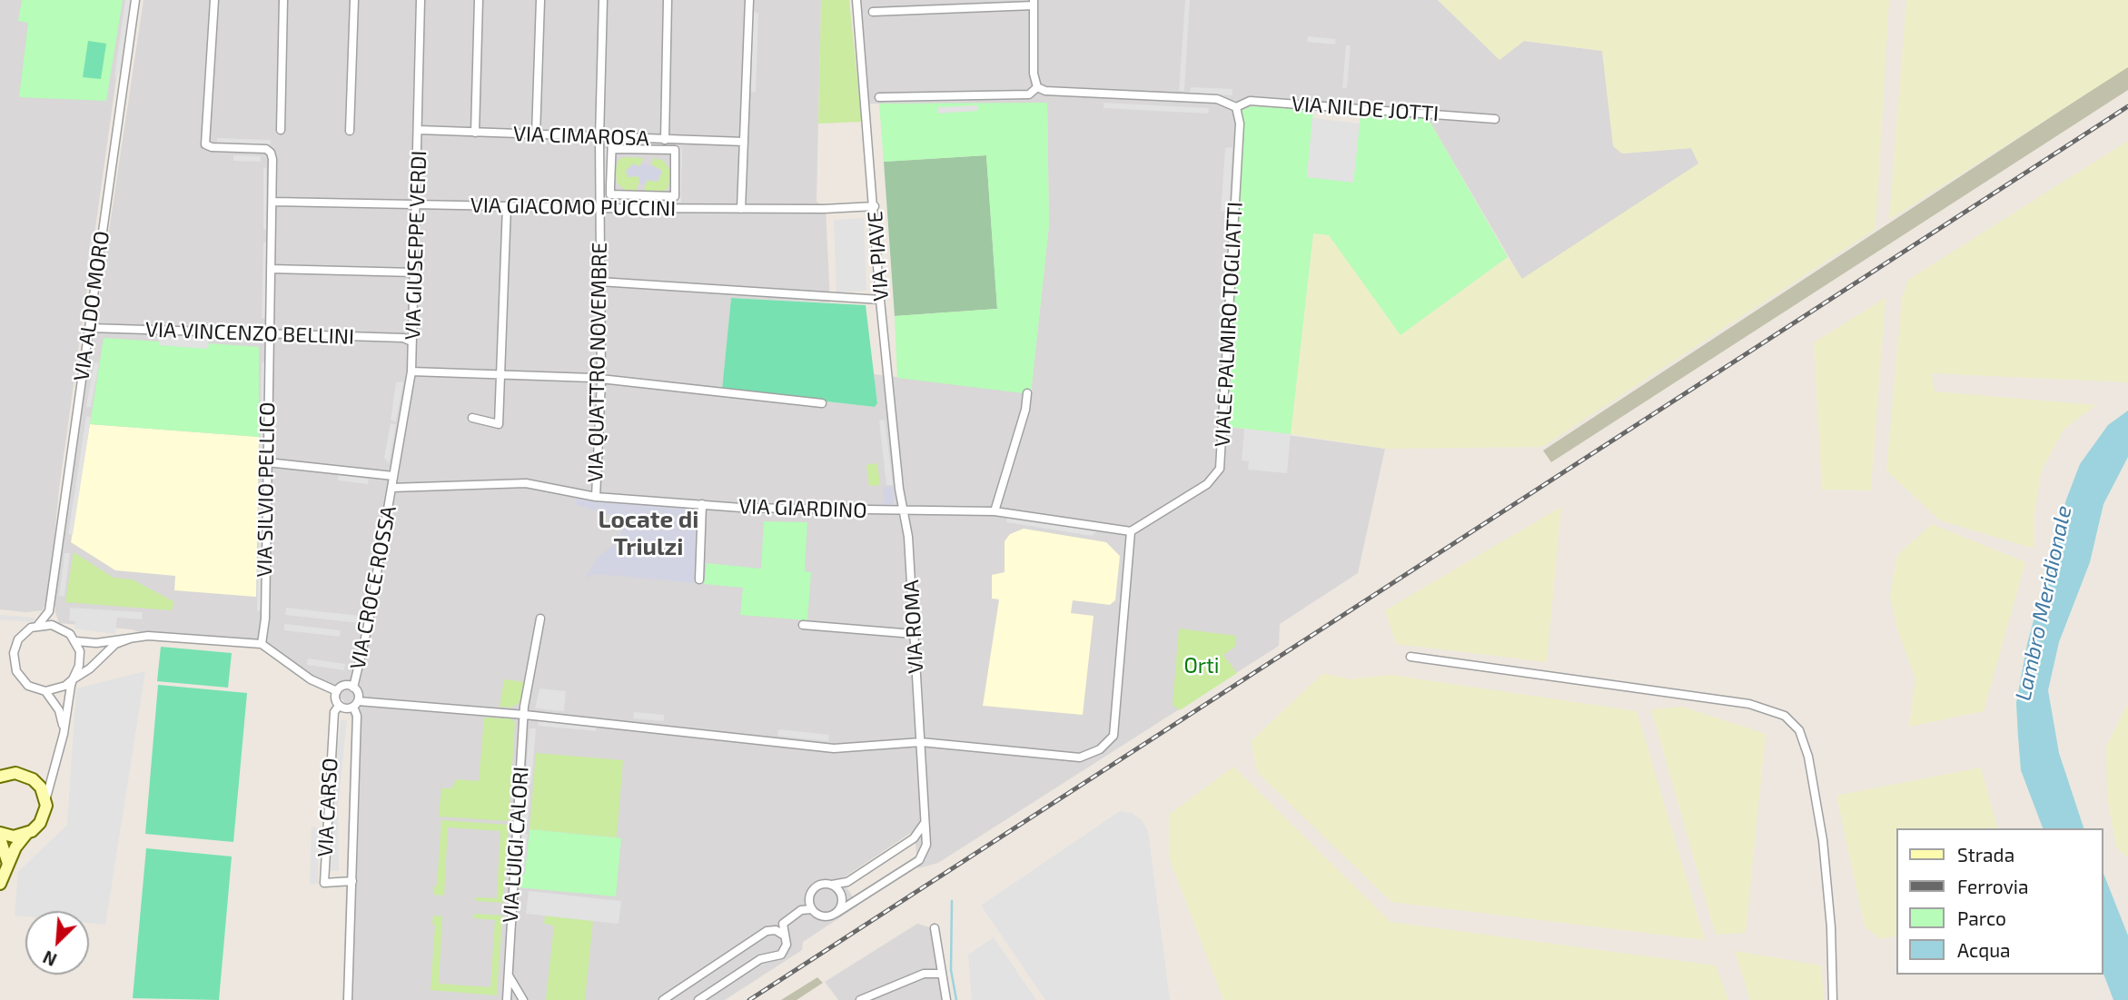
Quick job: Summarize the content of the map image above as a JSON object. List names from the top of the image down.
{
  "streets": {
    "street": [
      "VIA NILDE JOTTI",
      "VIA CIMAROSA",
      "VIA GIACOMO PUCCINI",
      "VIA GIUSEPPE VERDI",
      "VIA PIAVE",
      "VIA ALDO MORO",
      "VIALE PALMIRO TOGLIATTI",
      "VIA VINCENZO BELLINI",
      "VIA QUATTRO NOVEMBRE",
      "VIA SILVIO PELLICO",
      "VIA GIARDINO",
      "VIA CROCE ROSSA",
      "VIA ROMA",
      "VIA CARSO",
      "VIA LUIGI CALORI"
    ]
  },
  "crossings": [
    ["VIA NILDE JOTTI", "VIALE PALMIRO TOGLIATTI"],
    ["VIA CIMAROSA", "VIA GIUSEPPE VERDI"],
    ["VIA CIMAROSA", "VIA QUATTRO NOVEMBRE"],
    ["VIA GIACOMO PUCCINI", "VIA GIUSEPPE VERDI"],
    ["VIA GIACOMO PUCCINI", "VIA PIAVE"],
    ["VIA GIACOMO PUCCINI", "VIA QUATTRO NOVEMBRE"],
    ["VIA GIACOMO PUCCINI", "VIA SILVIO PELLICO"],
    ["VIA GIUSEPPE VERDI", "VIA VINCENZO BELLINI"],
    ["VIA GIUSEPPE VERDI", "VIA GIARDINO"],
    ["VIA GIUSEPPE VERDI", "VIA CROCE ROSSA"],
    ["VIA PIAVE", "VIA GIARDINO"],
    ["VIA PIAVE", "VIA ROMA"],
    ["VIA ALDO MORO", "VIA VINCENZO BELLINI"],
    ["VIALE PALMIRO TOGLIATTI", "VIA GIARDINO"],
    ["VIA VINCENZO BELLINI", "VIA SILVIO PELLICO"],
    ["VIA QUATTRO NOVEMBRE", "VIA GIARDINO"],
    ["VIA GIARDINO", "VIA CROCE ROSSA"],
    ["VIA GIARDINO", "VIA ROMA"],
    ["VIA CROCE ROSSA", "VIA CARSO"]
  ],
  "districts": ["Locate di Triulzi"],
  "water": ["Lambro Meridionale"],
  "parks": ["Orti"],
  "legend": [
    "Strada",
    "Ferrovia",
    "Parco",
    "Acqua"
  ],
  "north": "bottom left"
}
